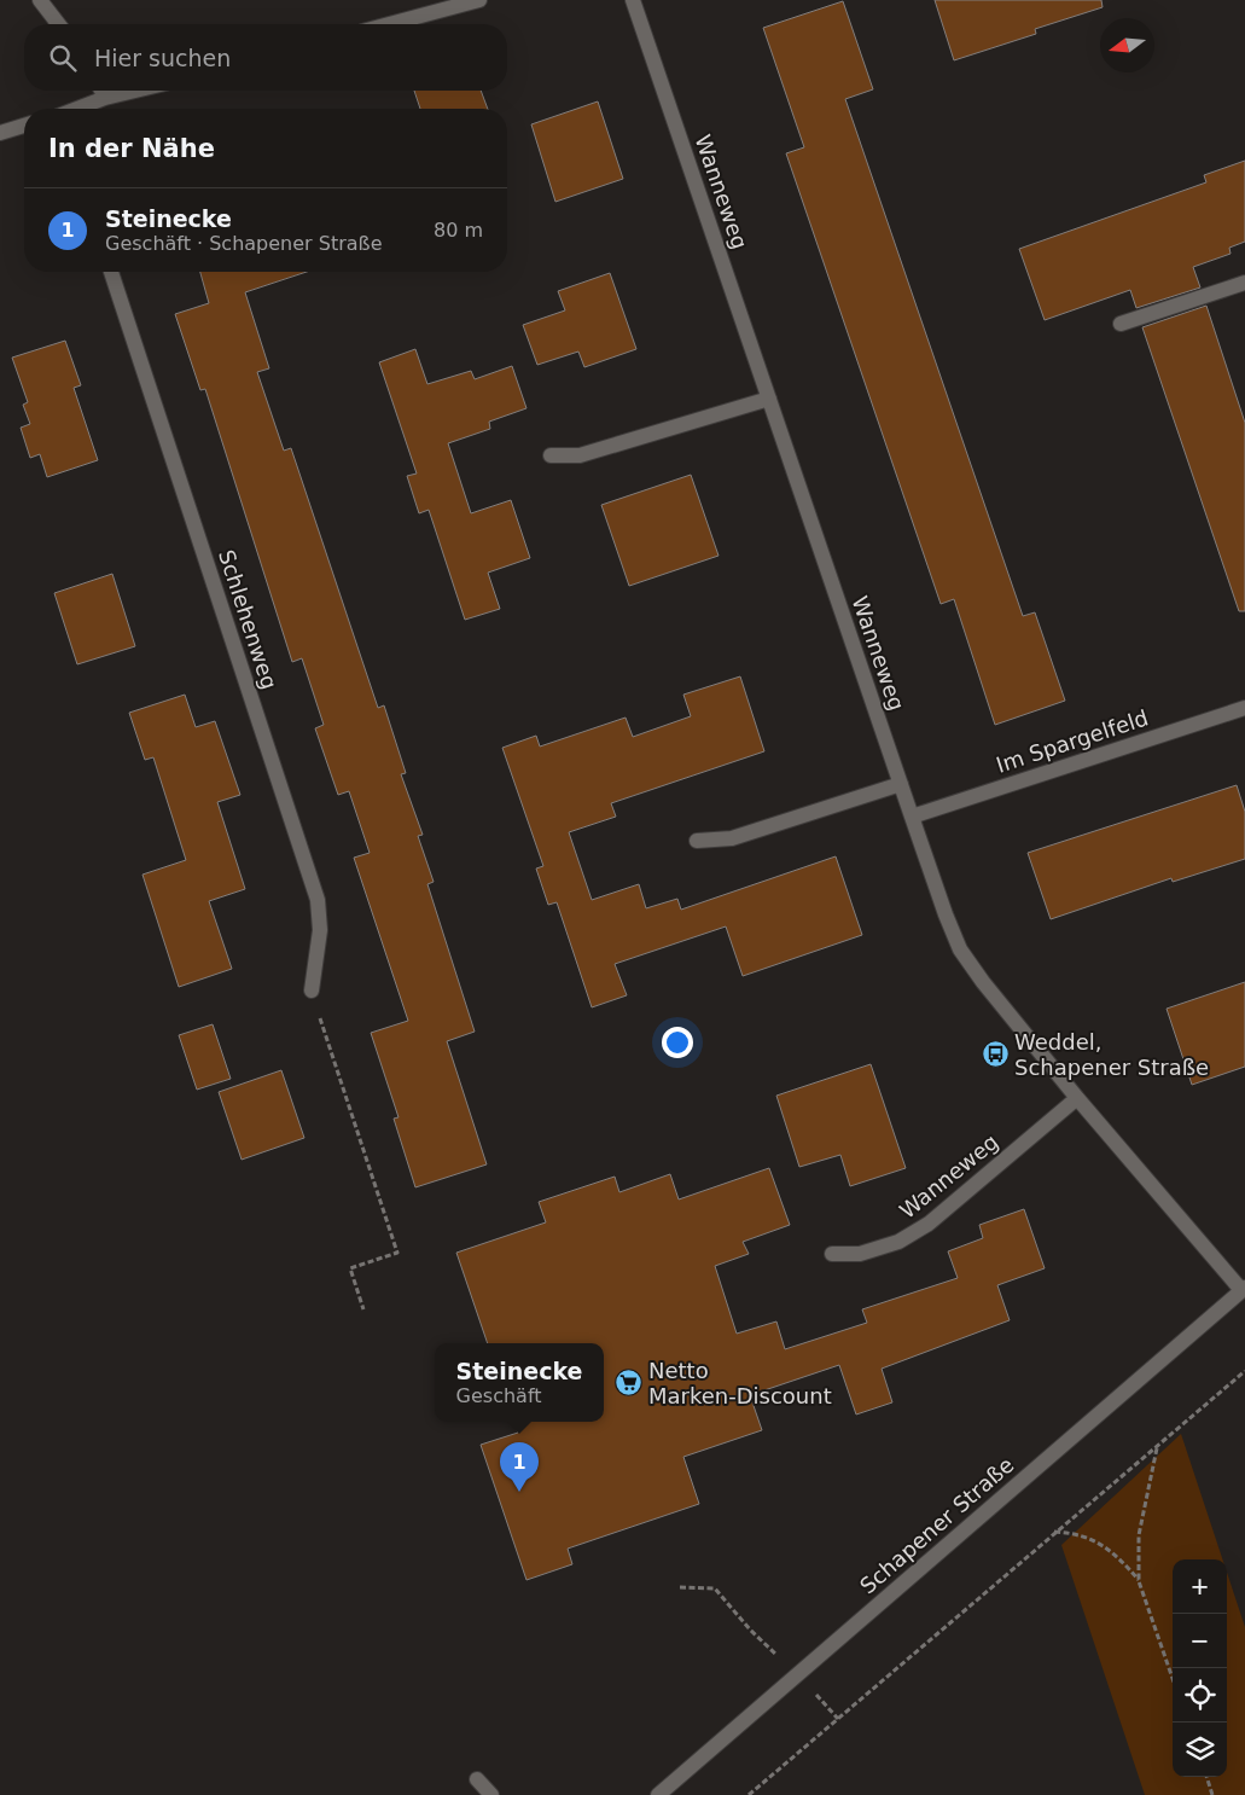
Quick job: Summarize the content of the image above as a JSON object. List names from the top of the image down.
{
  "streets": {
    "street": [
      "Wanneweg",
      "Schlehenweg",
      "Im Spargelfeld",
      "Schapener Straße"
    ]
  },
  "crossings": [
    ["Wanneweg", "Im Spargelfeld"],
    ["Wanneweg", "Schapener Straße"]
  ],
  "places": {
    "bus stop": ["Weddel, Schapener Straße"],
    "supermarket": ["Netto Marken-Discount"]
  },
  "north": "left",
  "page": {
    "search": "Hier suchen",
    "heading": "In der Nähe",
    "list": [
      {
        "mark": "1",
        "name": "Steinecke",
        "note": "Geschäft · Schapener Straße",
        "value": "80 m"
      }
    ],
    "popup": ["Steinecke", "Geschäft"],
    "pins": "1",
    "map_buttons": ["+", "−"]
  }
}
